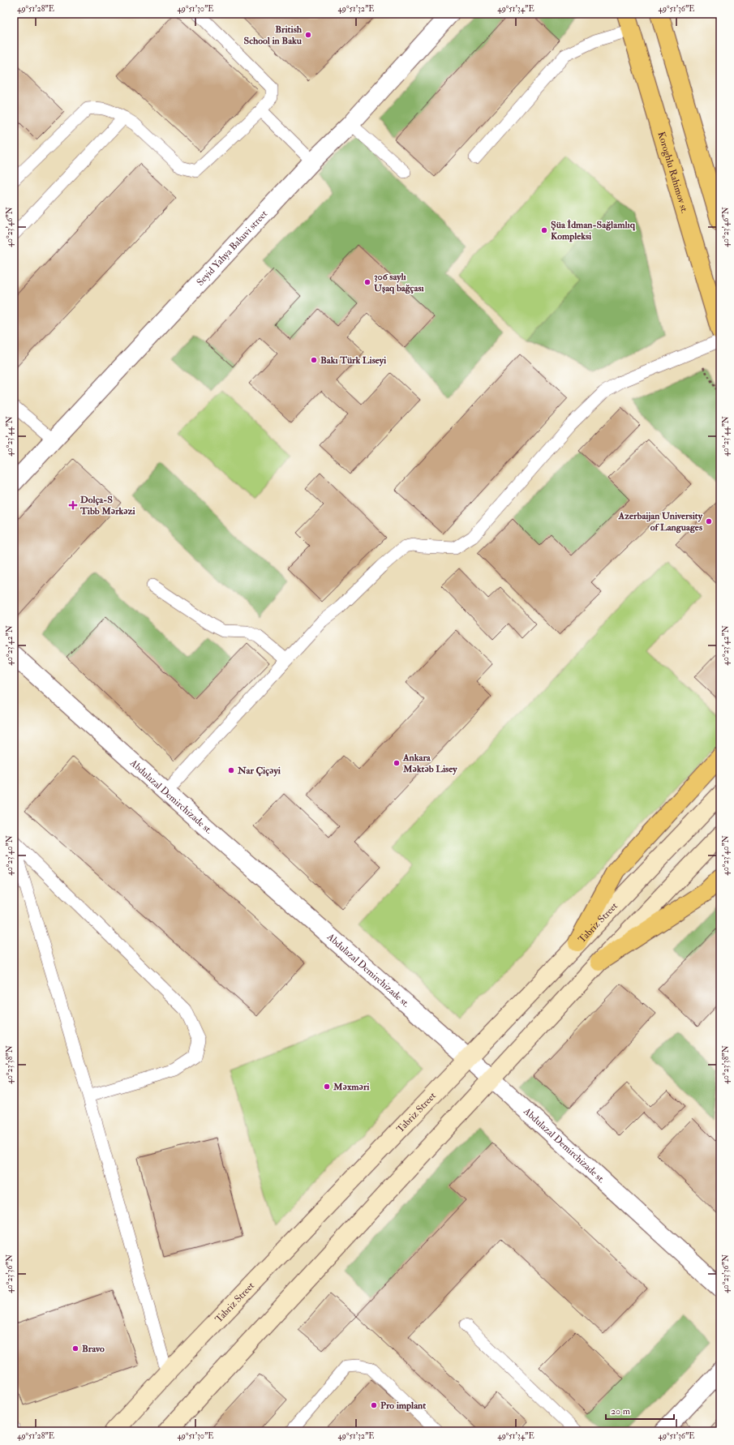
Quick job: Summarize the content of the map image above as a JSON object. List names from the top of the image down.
{
  "streets": {
    "main road": ["Koroghlu Rahimov st.", "Tabriz Street"],
    "street": ["Seyid Yahya Bakuvi street", "Abdulazal Demirchizade st."]
  },
  "crossings": [
    ["Abdulazal Demirchizade st.", "Tabriz Street"]
  ],
  "places": {
    "other": [
      "British School in Baku",
      "Şüa İdman-Sağlamlıq Kompleksi",
      "306 saylı Uşaq bağçası",
      "Bakı Türk Liseyi",
      "Azerbaijan University of Languages",
      "Ankara Məktəb Lisey",
      "Nar Çiçəyi",
      "Məxməri",
      "Bravo",
      "Pro implant"
    ],
    "health": ["Dolça-S Tibb Mərkəzi"]
  },
  "scale_bar": "20 m",
  "coordinates": [
    "49°51'28\"E",
    "49°51'30\"E",
    "49°51'32\"E",
    "49°51'34\"E",
    "49°51'36\"E",
    "40°23'46\"N",
    "40°23'44\"N",
    "40°23'42\"N",
    "40°23'40\"N",
    "40°23'38\"N",
    "40°23'36\"N"
  ]
}
